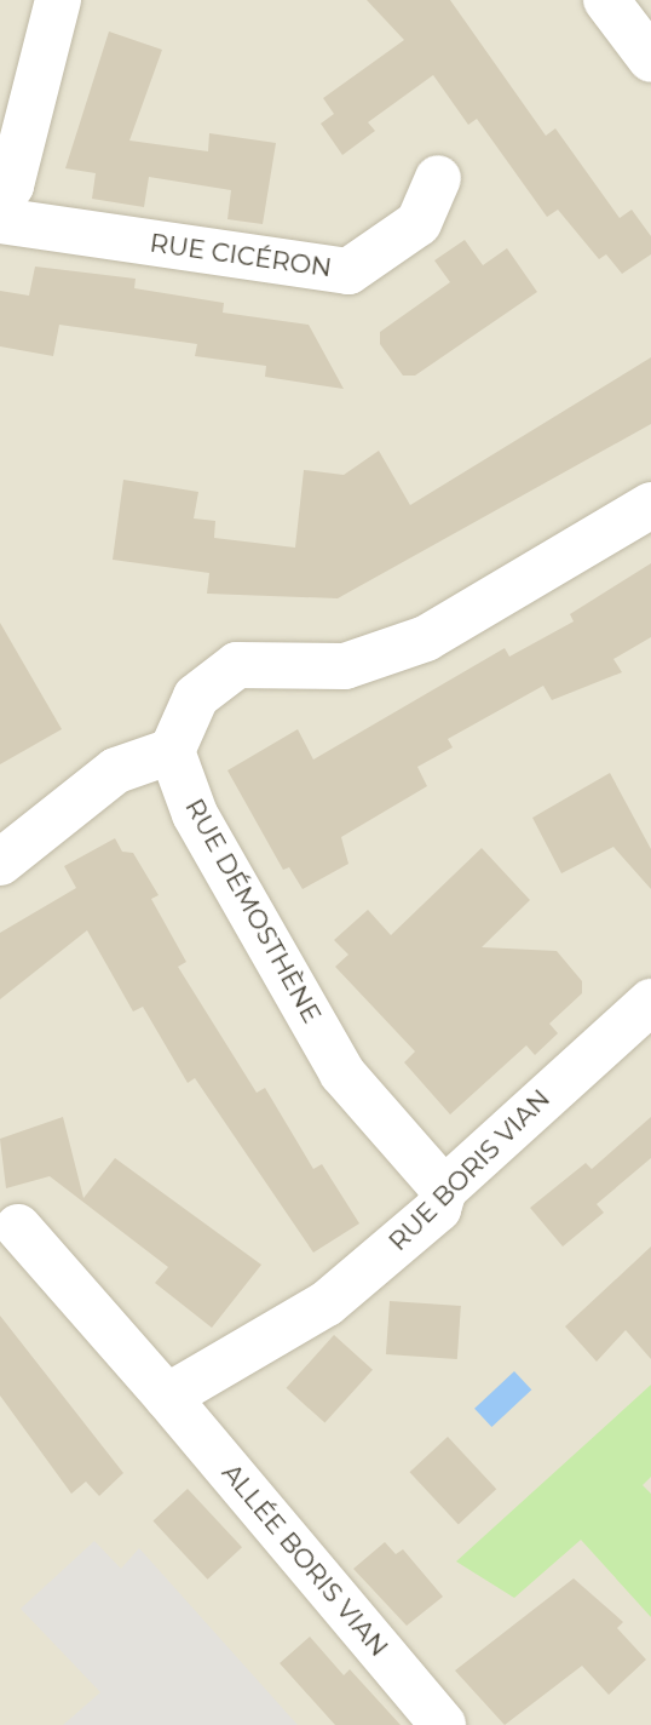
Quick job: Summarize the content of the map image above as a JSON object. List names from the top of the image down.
{
  "streets": {
    "street": [
      "RUE CICÉRON",
      "RUE DÉMOSTHÈNE",
      "RUE BORIS VIAN",
      "ALLÉE BORIS VIAN"
    ]
  },
  "crossings": [
    ["RUE DÉMOSTHÈNE", "RUE BORIS VIAN"],
    ["RUE BORIS VIAN", "ALLÉE BORIS VIAN"]
  ]
}
